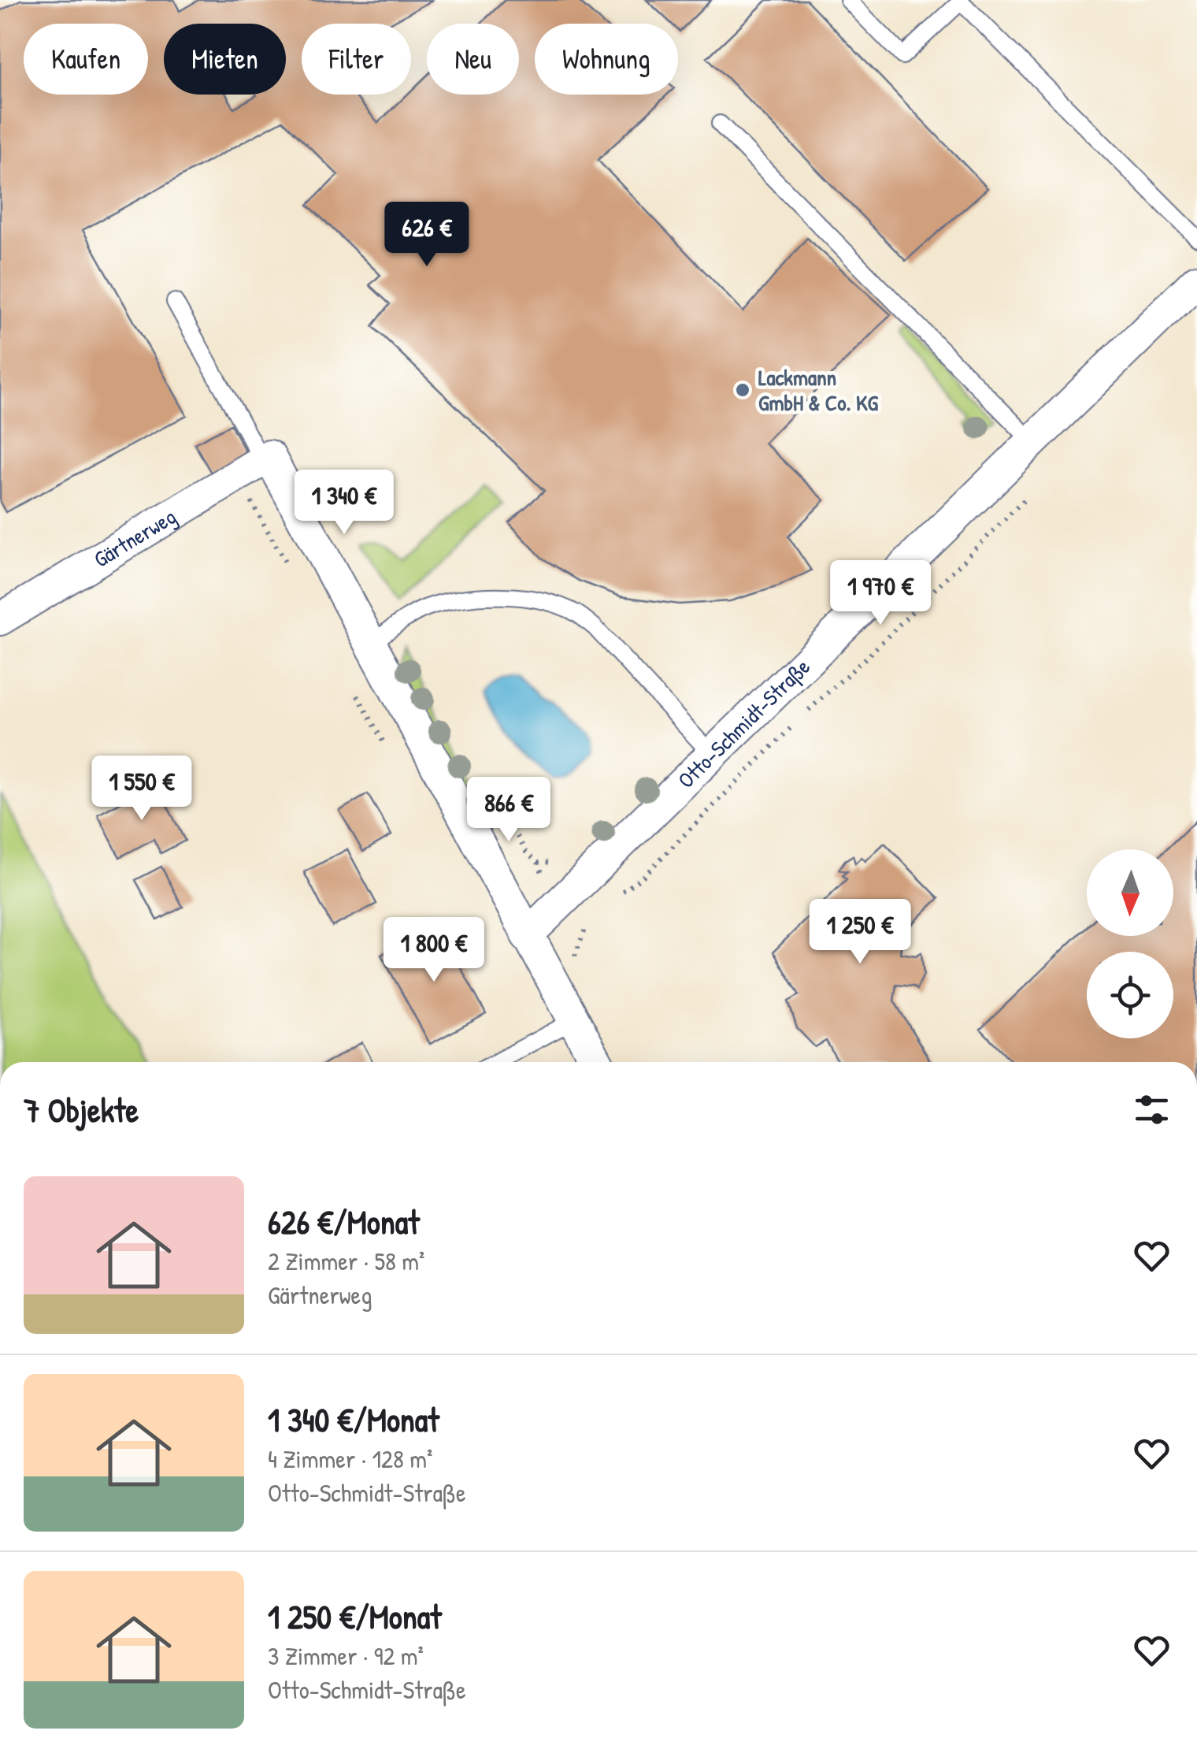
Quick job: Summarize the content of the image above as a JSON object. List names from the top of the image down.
{
  "streets": {
    "street": ["Gärtnerweg", "Otto-Schmidt-Straße"]
  },
  "places": ["Lackmann GmbH & Co. KG"],
  "north": "bottom",
  "page": {
    "chip": [
      "Kaufen",
      "Mieten",
      "Filter",
      "Neu",
      "Wohnung"
    ],
    "price": [
      "626 €",
      "1 340 €",
      "1 970 €",
      "1 550 €",
      "866 €",
      "1 250 €",
      "1 800 €"
    ],
    "heading": "7 Objekte",
    "list": [
      {
        "name": "626 €/Monat",
        "note": "2 Zimmer · 58 m² · Gärtnerweg"
      },
      {
        "name": "1 340 €/Monat",
        "note": "4 Zimmer · 128 m² · Otto-Schmidt-Straße"
      },
      {
        "name": "1 250 €/Monat",
        "note": "3 Zimmer · 92 m² · Otto-Schmidt-Straße"
      }
    ]
  }
}
